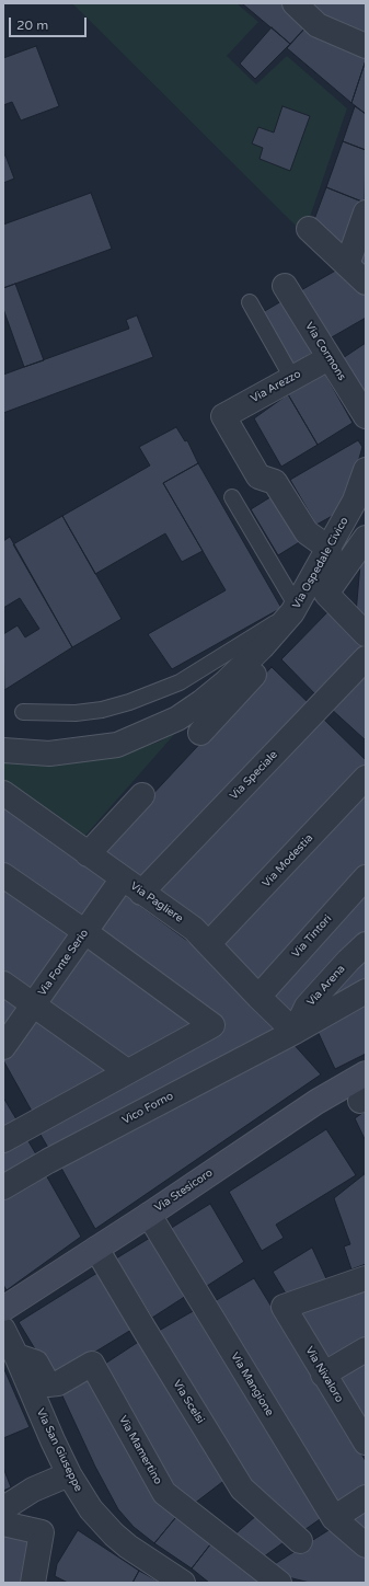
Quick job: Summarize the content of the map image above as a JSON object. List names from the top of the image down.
{
  "streets": {
    "street": [
      "Via Cormons",
      "Via Arezzo",
      "Via Ospedale Civico",
      "Via Speciale",
      "Via Modestia",
      "Via Pagliere",
      "Via Tintori",
      "Via Fonte Serio",
      "Via Arena",
      "Vico Forno",
      "Via Stesicoro",
      "Via Nivaloro",
      "Via Mangione",
      "Via Scelsi",
      "Via San Giuseppe",
      "Via Mamertino"
    ]
  },
  "crossings": [
    ["Via Cormons", "Via Arezzo"],
    ["Via Arezzo", "Via Ospedale Civico"],
    ["Via Speciale", "Via Pagliere"],
    ["Via Speciale", "Via Fonte Serio"],
    ["Via Modestia", "Via Pagliere"],
    ["Via Pagliere", "Via Tintori"],
    ["Via Pagliere", "Via Fonte Serio"],
    ["Via Pagliere", "Via Arena"],
    ["Via Pagliere", "Vico Forno"],
    ["Via Arena", "Vico Forno"],
    ["Via Stesicoro", "Via Mangione"],
    ["Via Stesicoro", "Via Scelsi"],
    ["Via San Giuseppe", "Via Mamertino"]
  ],
  "scale_bar": "20 m"
}
